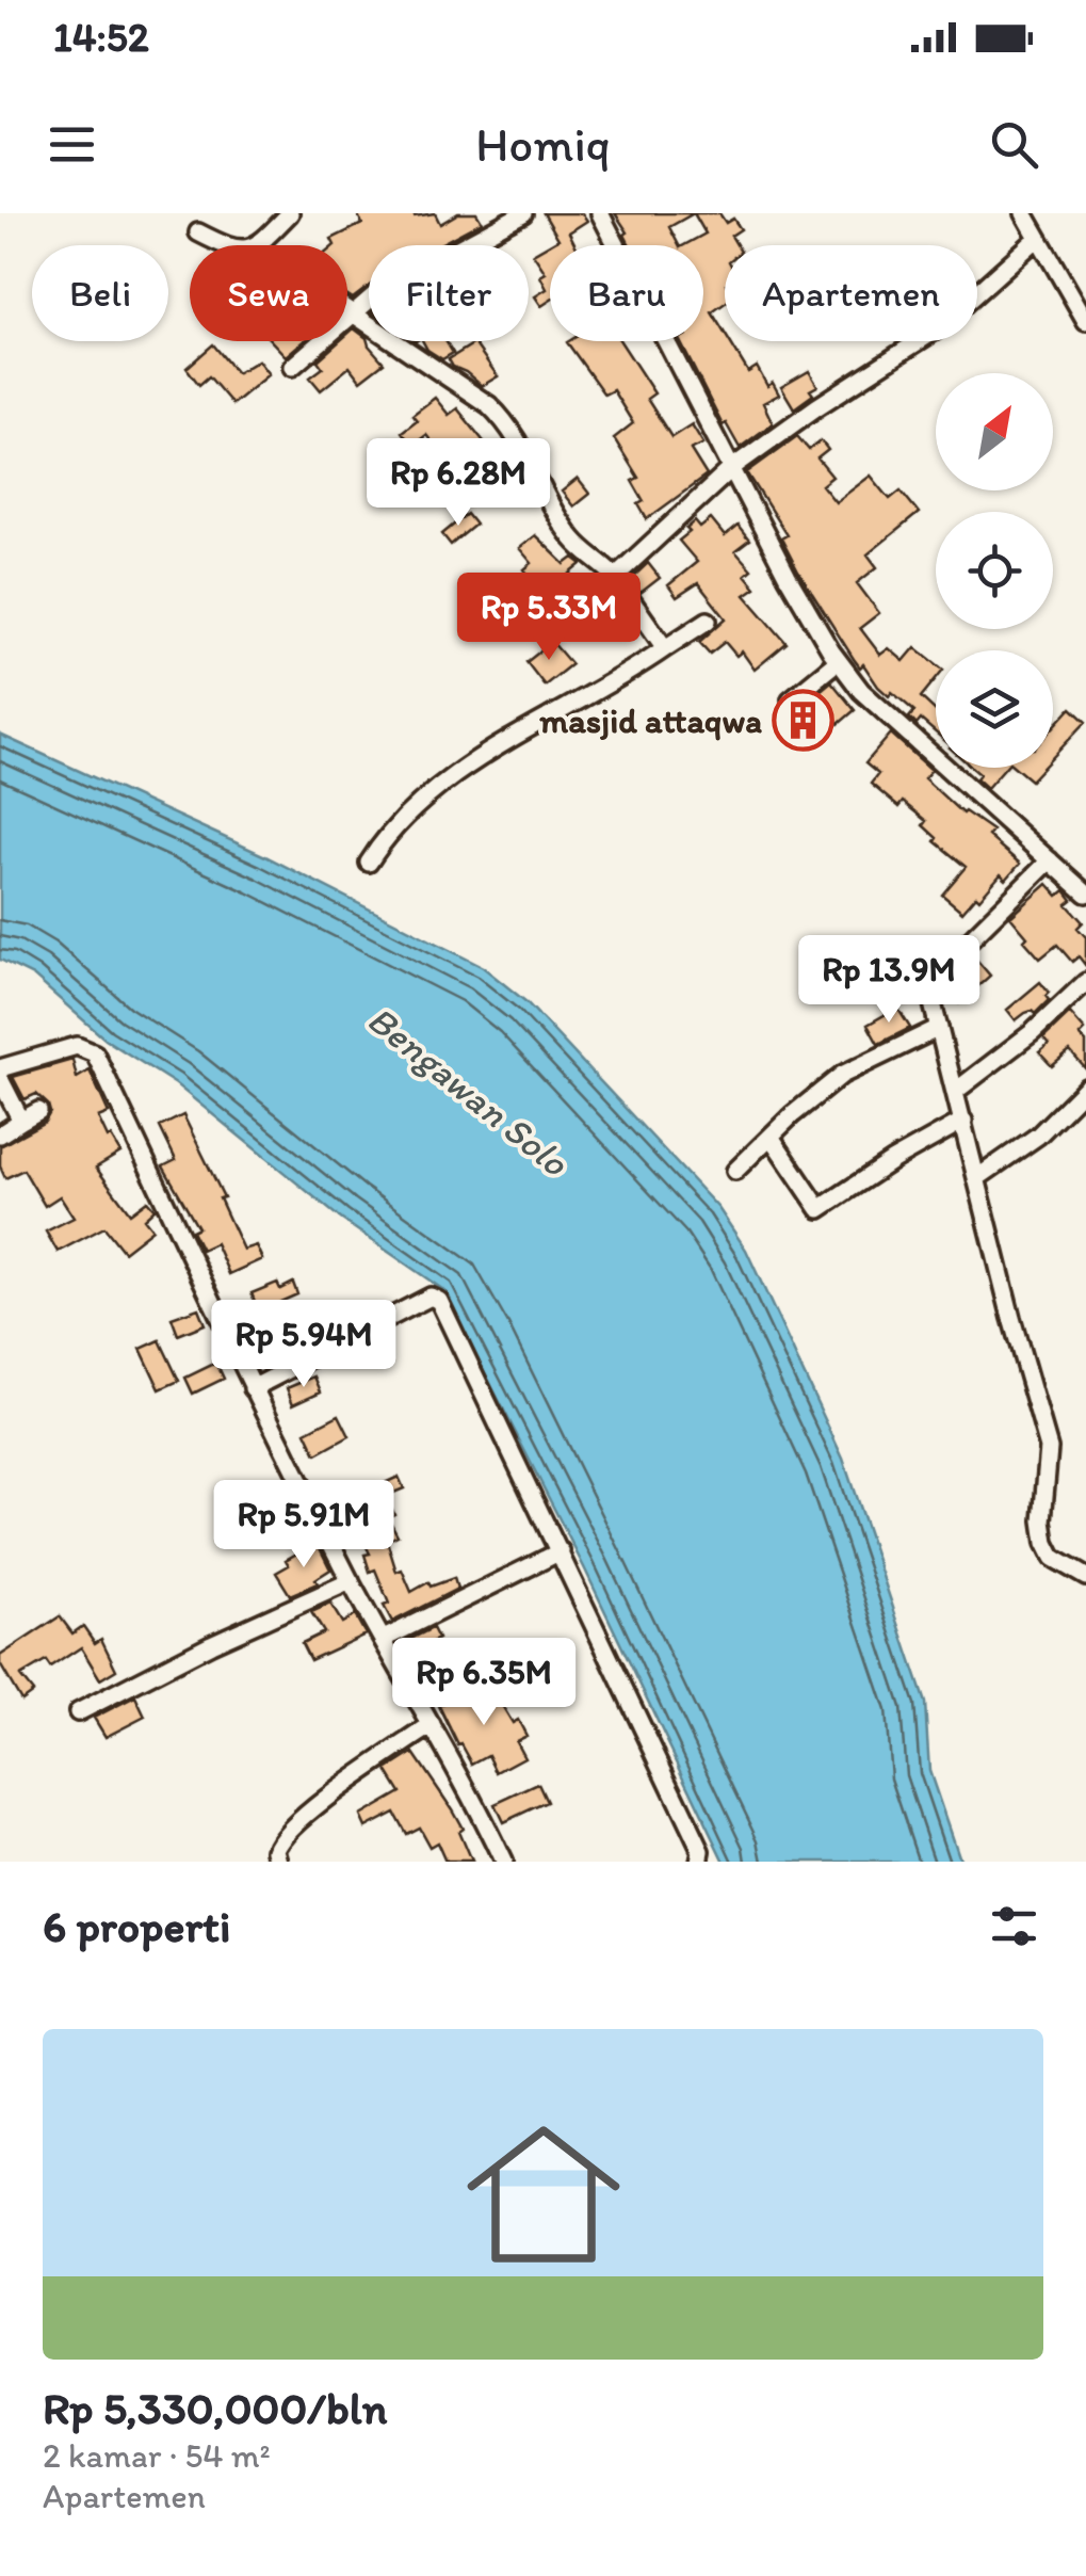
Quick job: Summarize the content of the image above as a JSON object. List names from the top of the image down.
{
  "water": ["Bengawan Solo"],
  "places": {
    "building": ["masjid attaqwa"]
  },
  "north": "top right",
  "page": {
    "status": "14:52",
    "header": "Homiq",
    "chip": [
      "Beli",
      "Sewa",
      "Filter",
      "Baru",
      "Apartemen"
    ],
    "price": [
      "Rp 6.28M",
      "Rp 5.33M",
      "Rp 13.9M",
      "Rp 5.94M",
      "Rp 5.91M",
      "Rp 6.35M"
    ],
    "heading": "6 properti",
    "list": [
      {
        "name": "Rp 5,330,000/bln",
        "note": "2 kamar · 54 m² · Apartemen"
      }
    ]
  }
}
